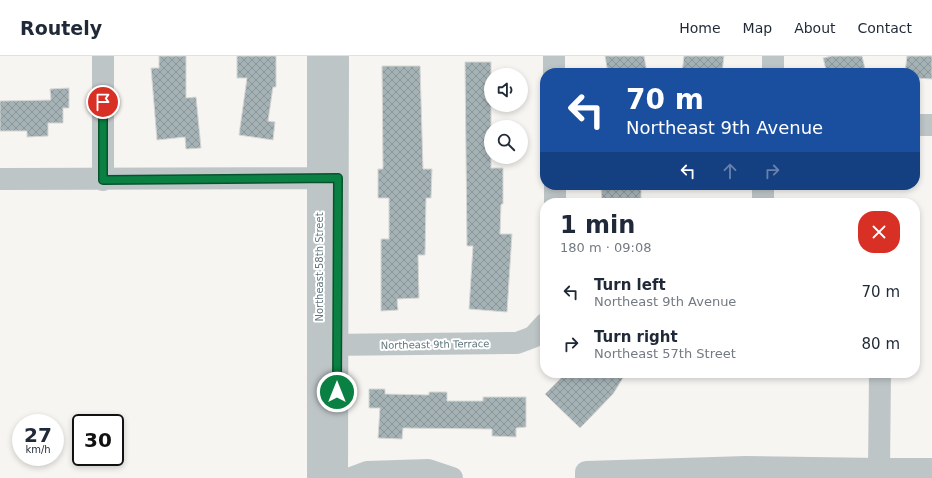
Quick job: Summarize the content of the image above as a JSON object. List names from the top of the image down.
{
  "streets": {
    "street": ["Northeast 58th Street", "Northeast 9th Terrace"]
  },
  "crossings": [
    ["Northeast 58th Street", "Northeast 9th Terrace"]
  ],
  "page": {
    "header": "Routely",
    "nav": [
      "Home",
      "Map",
      "About",
      "Contact"
    ],
    "turn": ["70 m", "Northeast 9th Avenue"],
    "heading": ["1 min", "180 m · 09:08"],
    "list": [
      {
        "name": "Turn left",
        "note": "Northeast 9th Avenue",
        "value": "70 m"
      },
      {
        "name": "Turn right",
        "note": "Northeast 57th Street",
        "value": "80 m"
      }
    ],
    "speed": "27 km/h",
    "limit": "30"
  }
}
